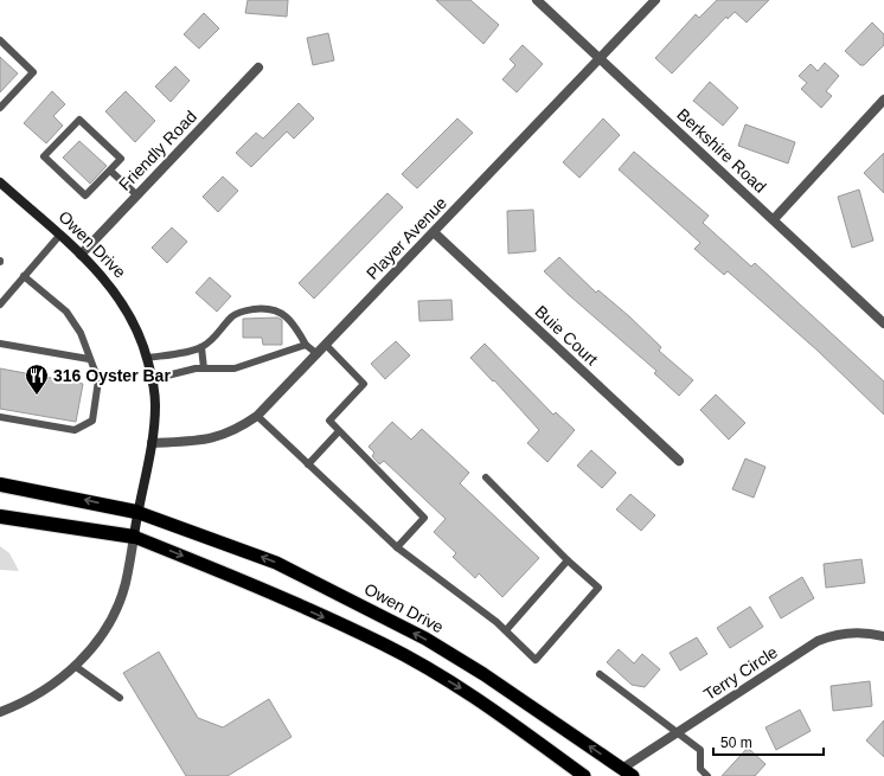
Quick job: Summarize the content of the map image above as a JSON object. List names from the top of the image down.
{
  "streets": {
    "highway": ["Owen Drive"],
    "street": [
      "Friendly Road",
      "Berkshire Road",
      "Player Avenue",
      "Buie Court",
      "Terry Circle"
    ]
  },
  "crossings": [
    ["Friendly Road", "Owen Drive"],
    ["Berkshire Road", "Player Avenue"],
    ["Player Avenue", "Owen Drive"],
    ["Player Avenue", "Buie Court"],
    ["Owen Drive", "Terry Circle"]
  ],
  "one_way": ["Owen Drive"],
  "places": {
    "restaurant": ["316 Oyster Bar"]
  },
  "scale_bar": "50 m"
}
